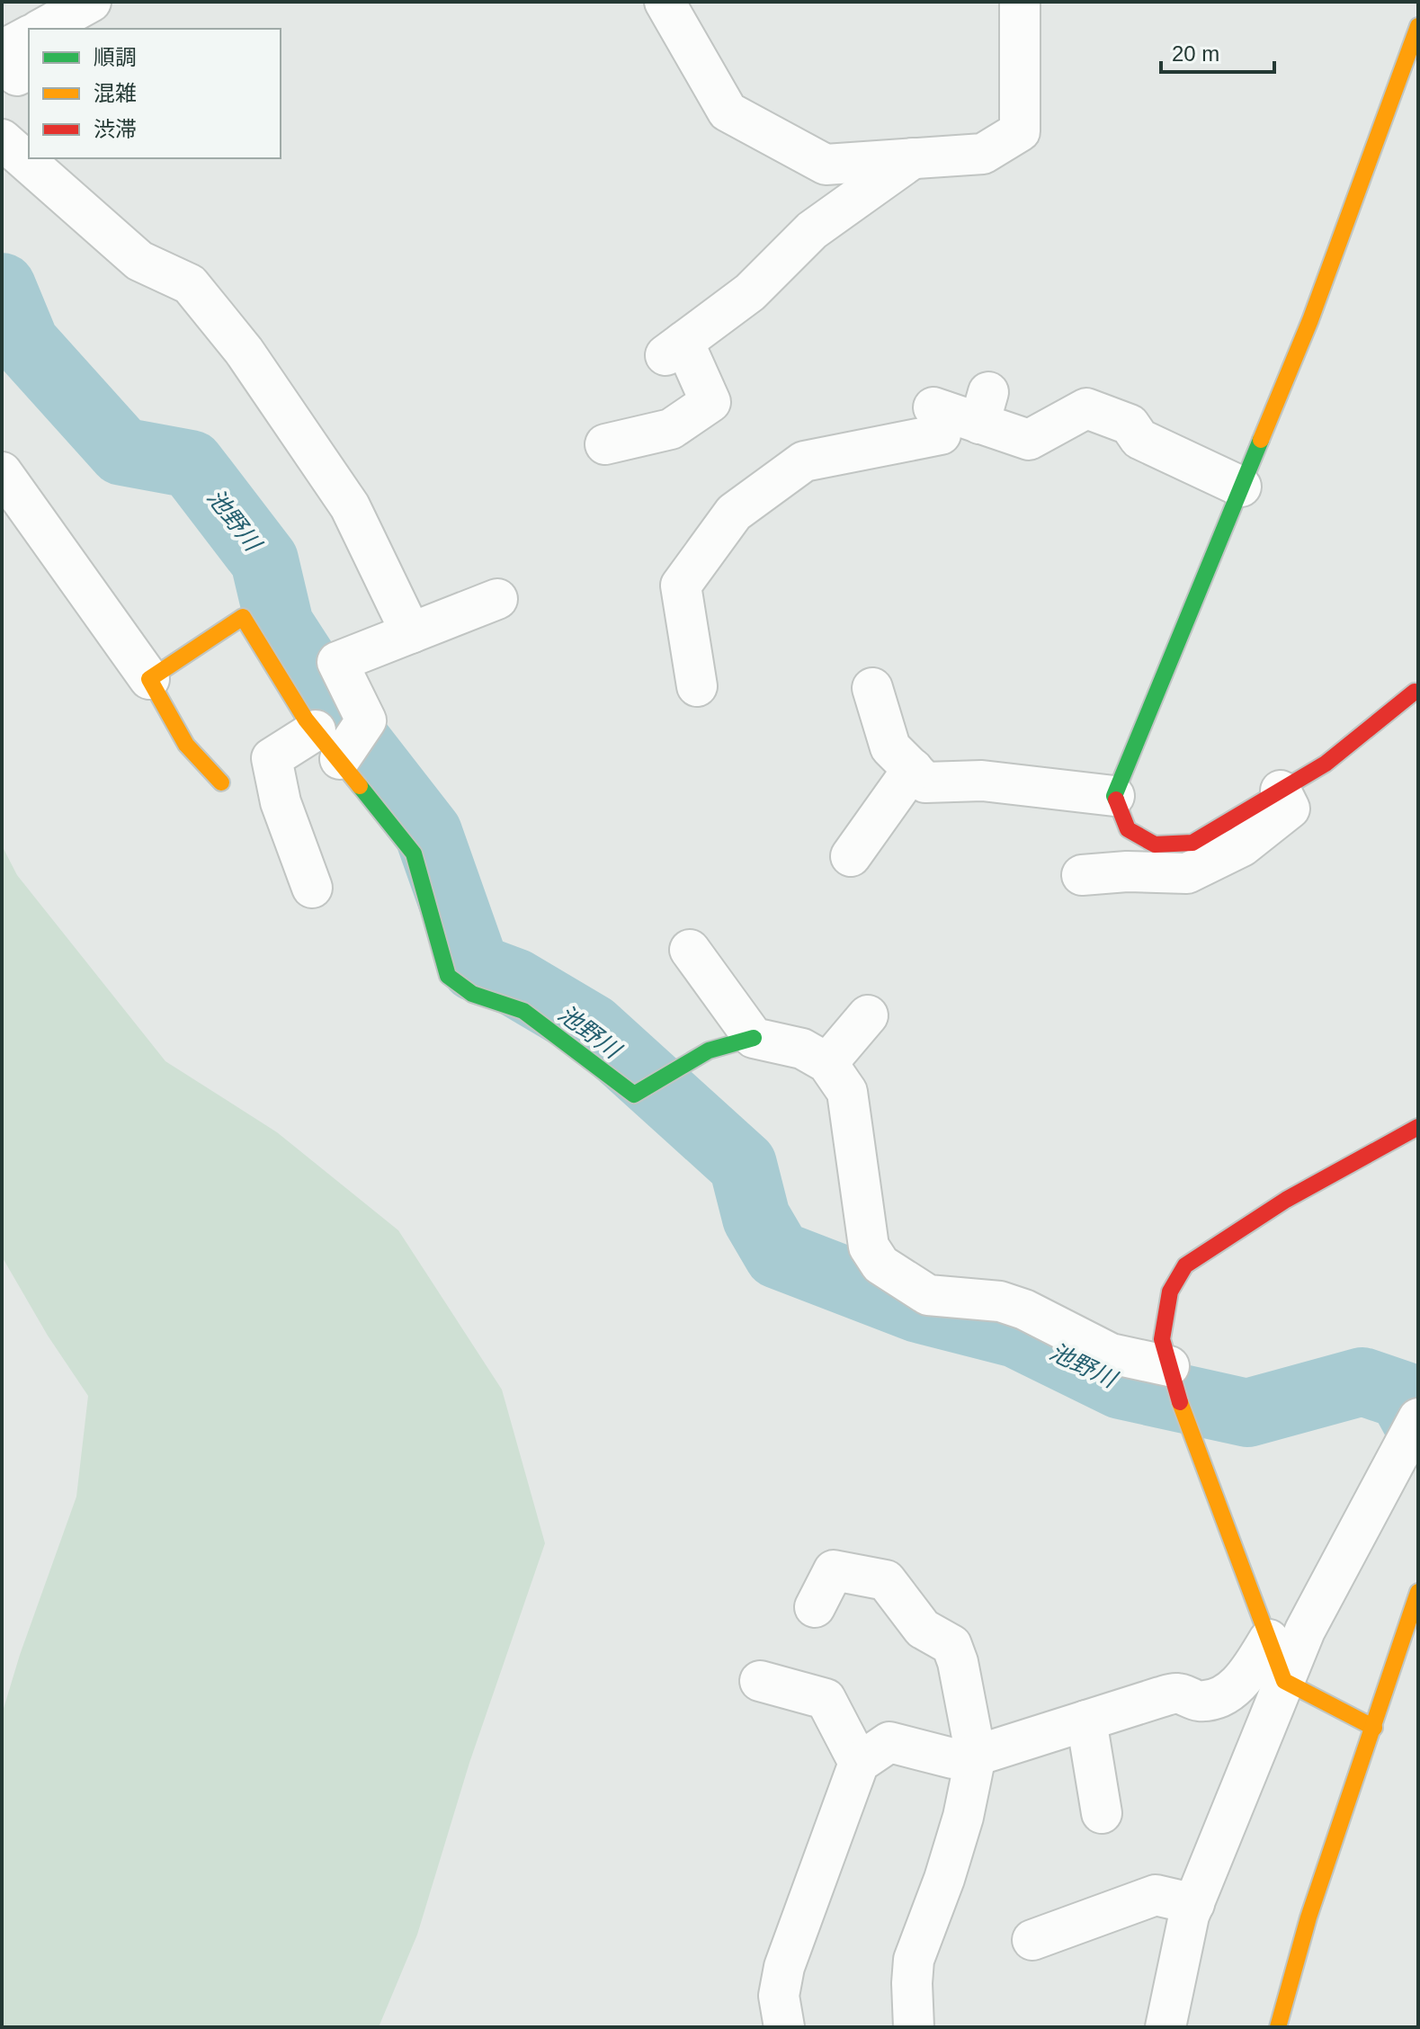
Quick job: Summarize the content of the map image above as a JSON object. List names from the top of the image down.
{
  "water": ["池野川"],
  "legend": ["順調", "混雑", "渋滞"],
  "scale_bar": "20 m"
}
